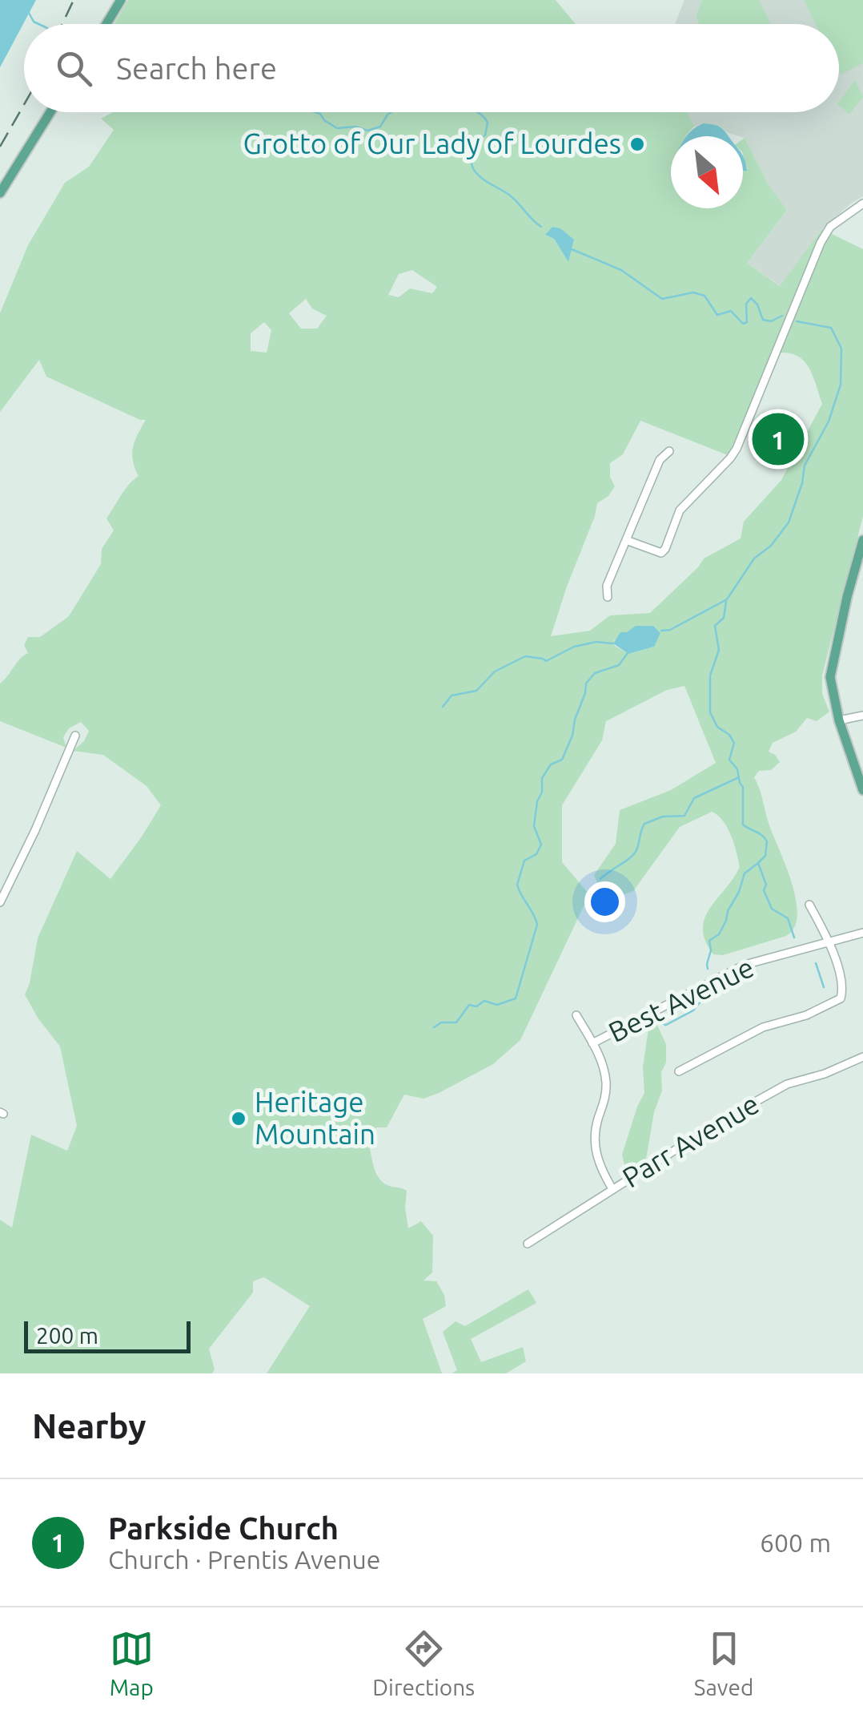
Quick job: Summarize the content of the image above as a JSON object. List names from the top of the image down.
{
  "streets": {
    "street": ["Best Avenue", "Parr Avenue"]
  },
  "places": ["Grotto of Our Lady of Lourdes", "Heritage Mountain"],
  "scale_bar": "200 m",
  "north": "bottom right",
  "page": {
    "search": "Search here",
    "pins": "1",
    "scale": "200 m",
    "heading": "Nearby",
    "list": [
      {
        "mark": "1",
        "name": "Parkside Church",
        "note": "Church · Prentis Avenue",
        "value": "600 m"
      }
    ],
    "nav": ["Map", "Directions", "Saved"]
  }
}
